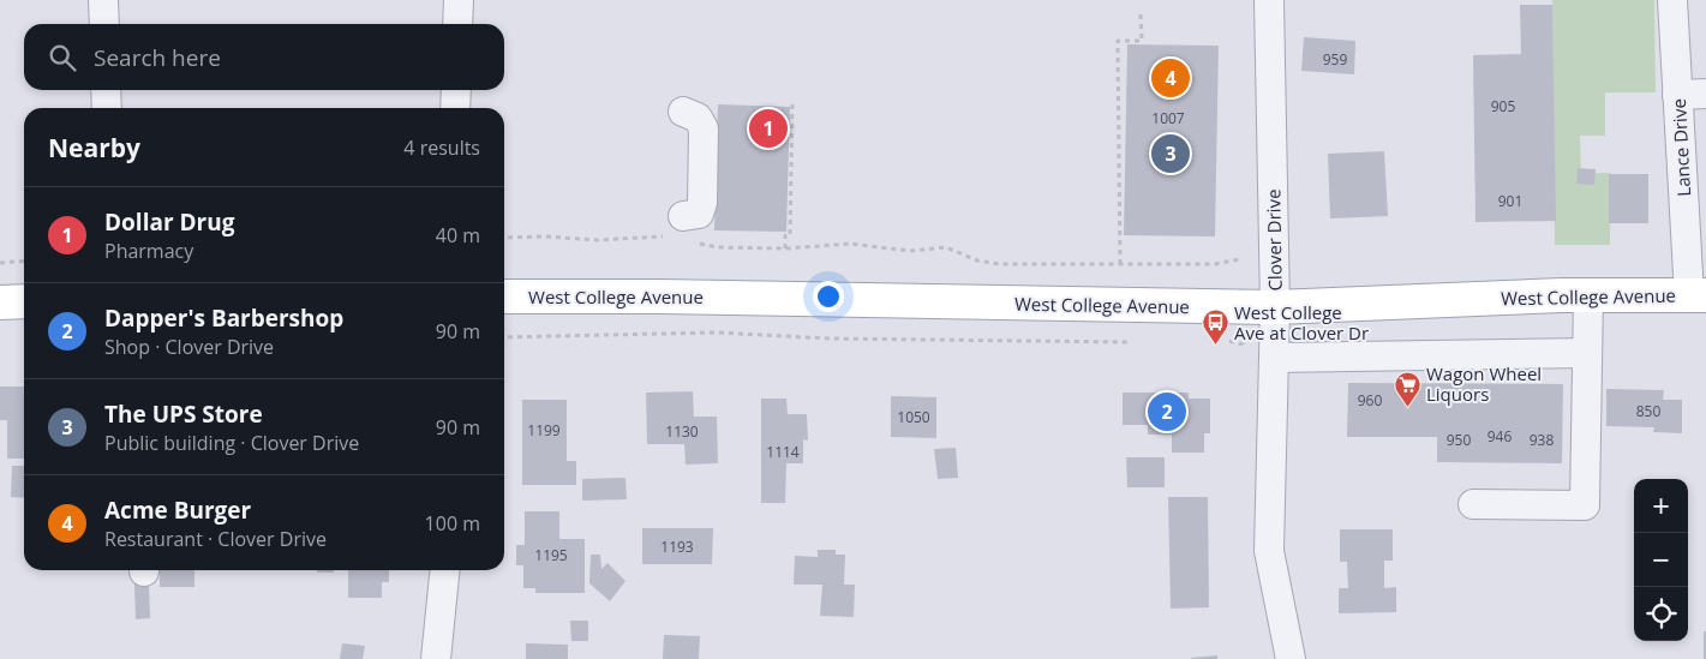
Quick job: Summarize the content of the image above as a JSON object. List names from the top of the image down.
{
  "streets": {
    "main road": ["West College Avenue"],
    "street": ["Lance Drive", "Clover Drive"]
  },
  "crossings": [
    ["Lance Drive", "West College Avenue"],
    ["Clover Drive", "West College Avenue"]
  ],
  "places": {
    "bus stop": ["West College Ave at Clover Dr"],
    "supermarket": ["Wagon Wheel Liquors"]
  },
  "house_numbers": [
    "959",
    "905",
    "1007",
    "901",
    "960",
    "850",
    "1050",
    "1199",
    "1130",
    "946",
    "950",
    "938",
    "1114",
    "1193",
    "1195"
  ],
  "page": {
    "search": "Search here",
    "pins": [
      "4",
      "1",
      "3",
      "2"
    ],
    "heading": ["Nearby", "4 results"],
    "list": [
      {
        "mark": "1",
        "name": "Dollar Drug",
        "note": "Pharmacy",
        "value": "40 m"
      },
      {
        "mark": "2",
        "name": "Dapper's Barbershop",
        "note": "Shop · Clover Drive",
        "value": "90 m"
      },
      {
        "mark": "3",
        "name": "The UPS Store",
        "note": "Public building · Clover Drive",
        "value": "90 m"
      },
      {
        "mark": "4",
        "name": "Acme Burger",
        "note": "Restaurant · Clover Drive",
        "value": "100 m"
      }
    ],
    "map_buttons": ["+", "−"]
  }
}
